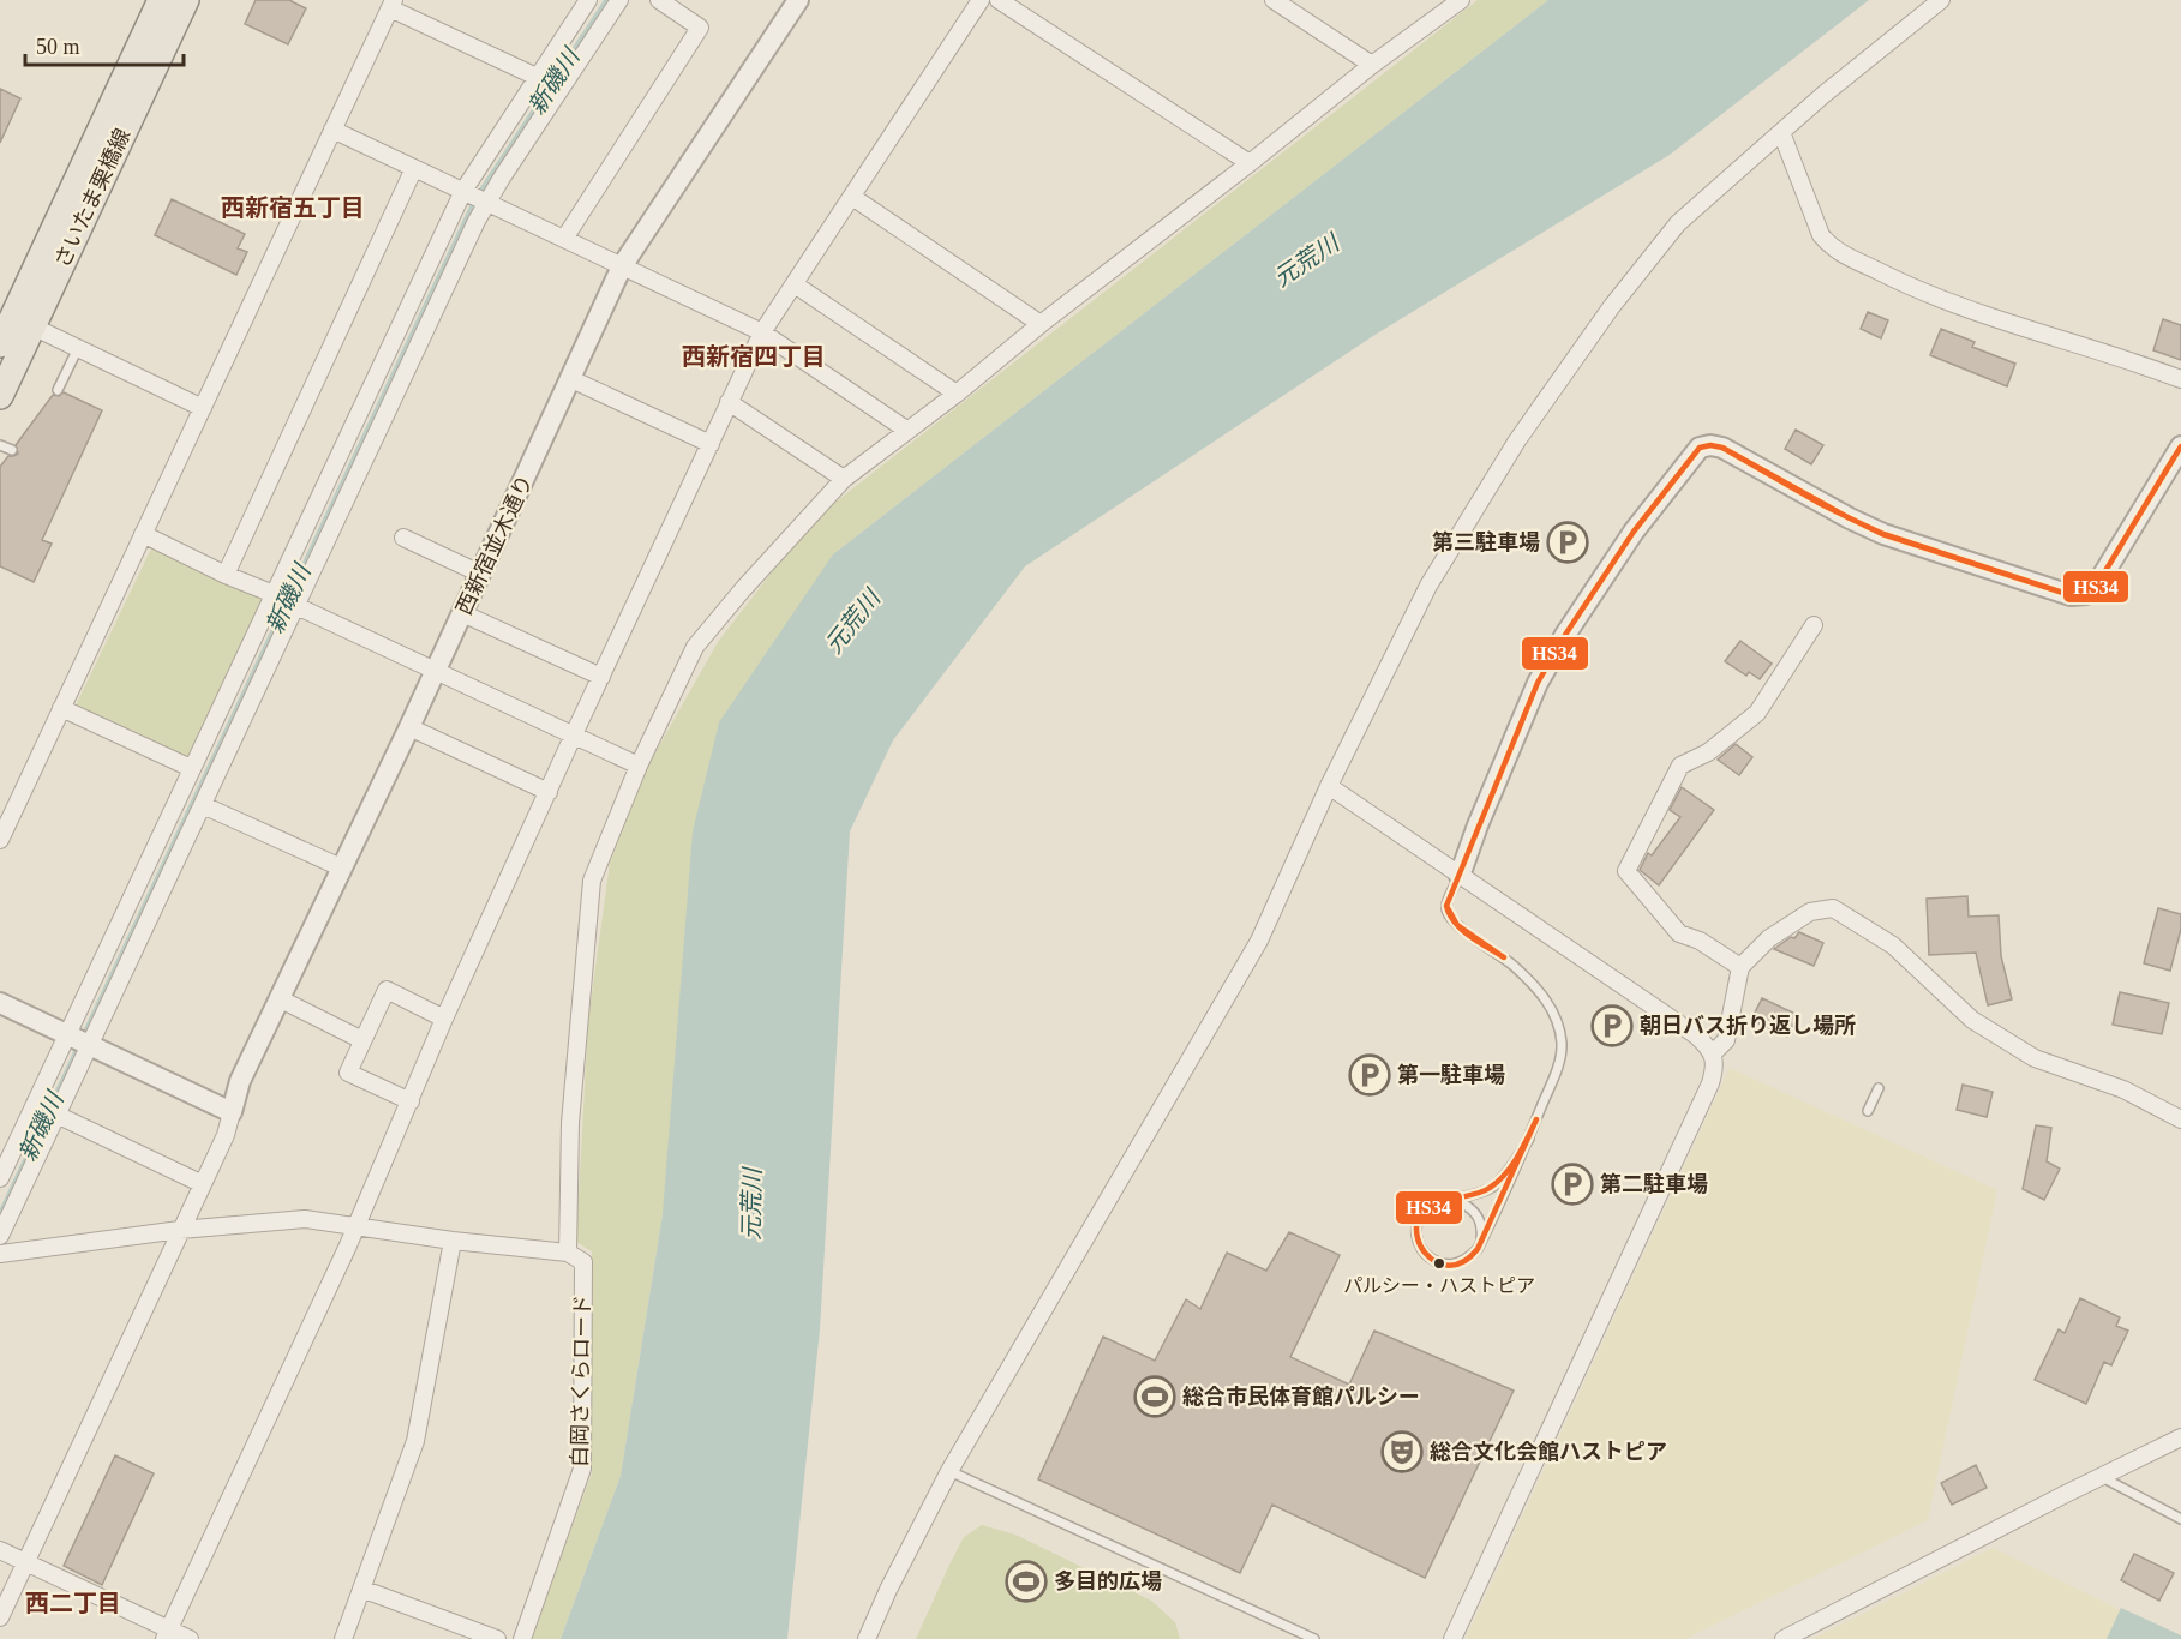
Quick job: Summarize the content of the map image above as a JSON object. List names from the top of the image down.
{
  "streets": {
    "main road": ["さいたま栗橋線"],
    "street": ["西新宿並木通り", "白岡さくらロード"]
  },
  "districts": ["西新宿五丁目", "西新宿四丁目", "西二丁目"],
  "water": ["新磯川", "元荒川"],
  "places": {
    "parking": [
      "第三駐車場",
      "朝日バス折り返し場所",
      "第一駐車場",
      "第二駐車場"
    ],
    "other": ["パルシー・ハストピア"],
    "sports": ["総合市民体育館パルシー", "多目的広場"],
    "theatre": ["総合文化会館ハストピア"]
  },
  "lines": ["transit line HS34"],
  "scale_bar": "50 m"
}
